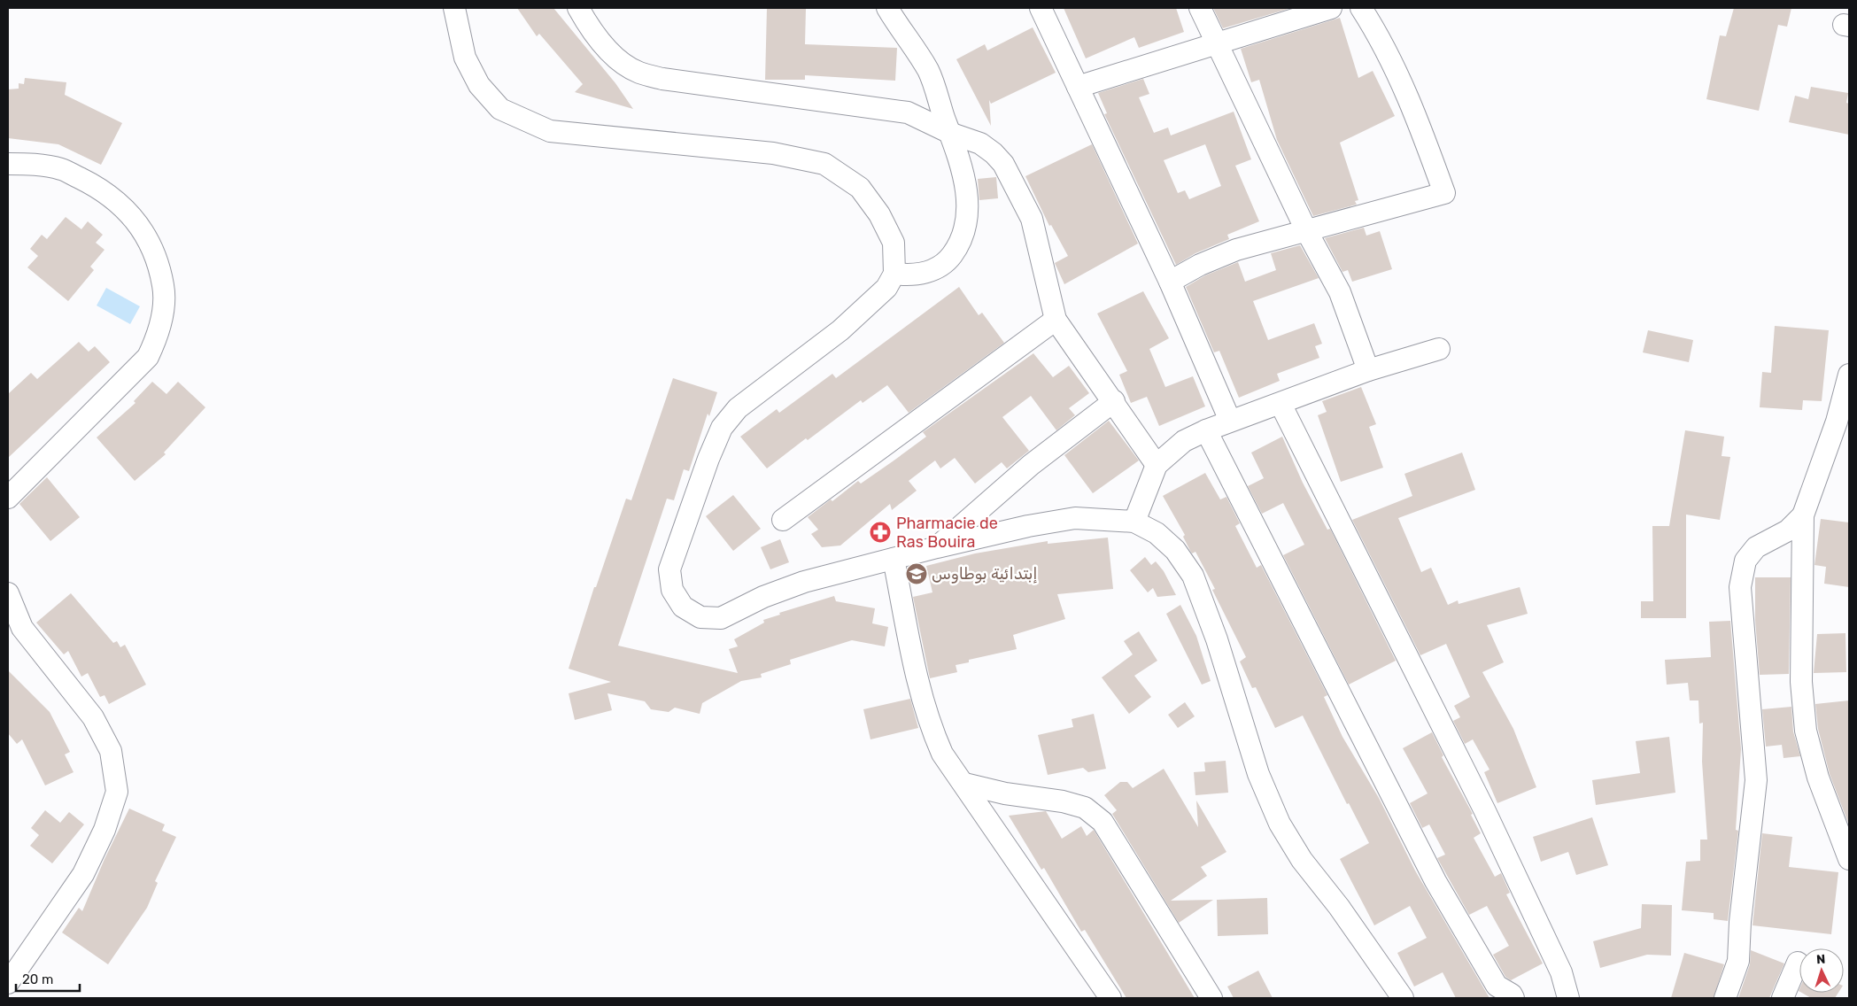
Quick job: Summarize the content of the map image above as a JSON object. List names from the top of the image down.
{
  "places": {
    "pharmacy": ["Pharmacie de Ras Bouira"],
    "school or university": ["إبتدائية بوطاوس"]
  },
  "scale_bar": "20 m",
  "north": "top"
}
